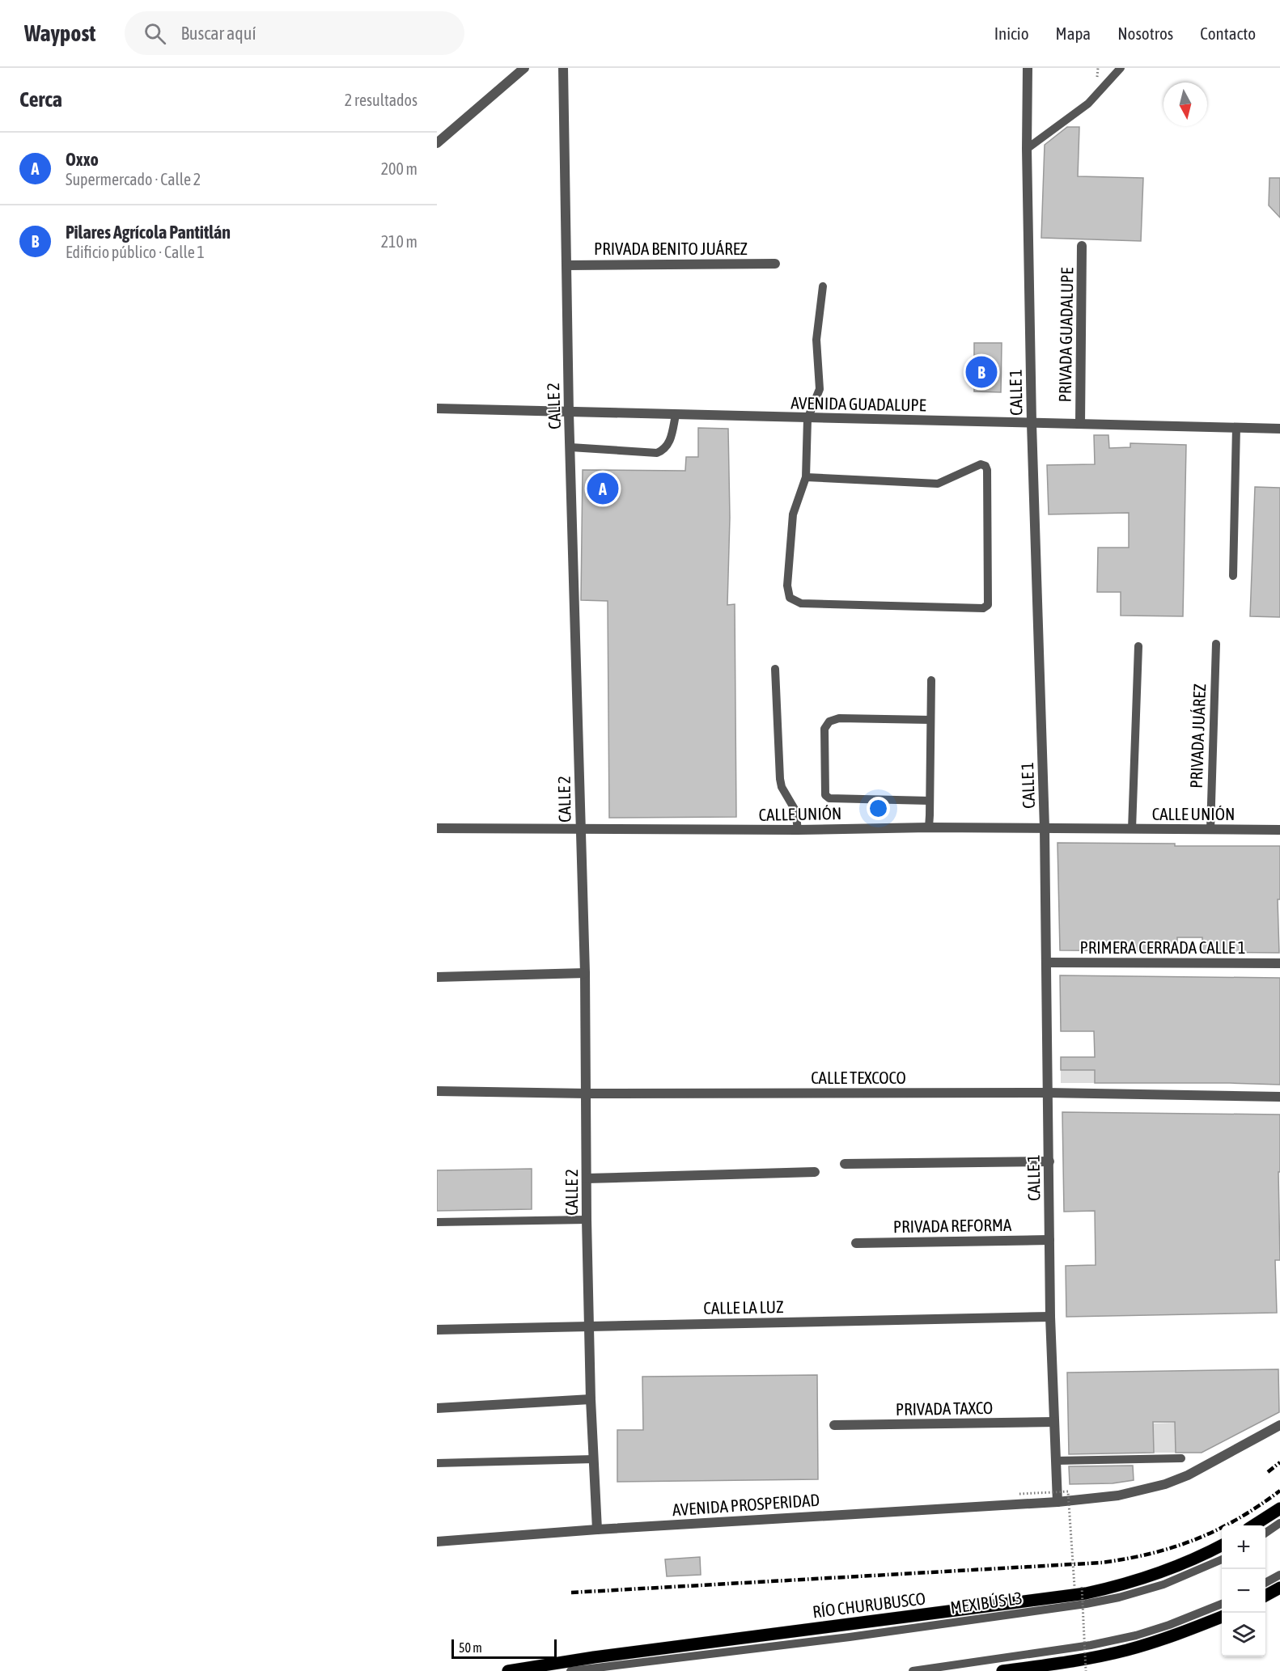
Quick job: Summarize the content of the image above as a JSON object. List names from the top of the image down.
{
  "streets": {
    "main road": ["RÍO CHURUBUSCO"],
    "street": [
      "PRIVADA BENITO JUÁREZ",
      "PRIVADA GUADALUPE",
      "CALLE 1",
      "AVENIDA GUADALUPE",
      "CALLE 2",
      "CALLE UNIÓN",
      "PRIMERA CERRADA CALLE 1",
      "CALLE TEXCOCO",
      "PRIVADA REFORMA",
      "CALLE LA LUZ",
      "PRIVADA TAXCO",
      "AVENIDA PROSPERIDAD"
    ],
    "lane": ["PRIVADA JUÁREZ", "MEXIBÚS L3"]
  },
  "crossings": [
    ["PRIVADA BENITO JUÁREZ", "CALLE 2"],
    ["PRIVADA GUADALUPE", "AVENIDA GUADALUPE"],
    ["CALLE 1", "AVENIDA GUADALUPE"],
    ["CALLE 1", "CALLE UNIÓN"],
    ["CALLE 1", "PRIMERA CERRADA CALLE 1"],
    ["CALLE 1", "CALLE TEXCOCO"],
    ["CALLE 1", "PRIVADA REFORMA"],
    ["CALLE 1", "CALLE LA LUZ"],
    ["CALLE 1", "PRIVADA TAXCO"],
    ["CALLE 1", "AVENIDA PROSPERIDAD"],
    ["AVENIDA GUADALUPE", "CALLE 2"],
    ["CALLE 2", "CALLE UNIÓN"],
    ["CALLE 2", "CALLE TEXCOCO"],
    ["CALLE 2", "CALLE LA LUZ"],
    ["CALLE 2", "AVENIDA PROSPERIDAD"],
    ["PRIVADA JUÁREZ", "CALLE UNIÓN"]
  ],
  "scale_bar": "50 m",
  "north": "bottom",
  "page": {
    "header": "Waypost",
    "search": "Buscar aquí",
    "nav": [
      "Inicio",
      "Mapa",
      "Nosotros",
      "Contacto"
    ],
    "heading": ["Cerca", "2 resultados"],
    "list": [
      {
        "mark": "A",
        "name": "Oxxo",
        "note": "Supermercado · Calle 2",
        "value": "200 m"
      },
      {
        "mark": "B",
        "name": "Pilares Agrícola Pantitlán",
        "note": "Edificio público · Calle 1",
        "value": "210 m"
      }
    ],
    "pins": ["B", "A"],
    "map_buttons": ["+", "−"],
    "scale": "50 m"
  }
}
